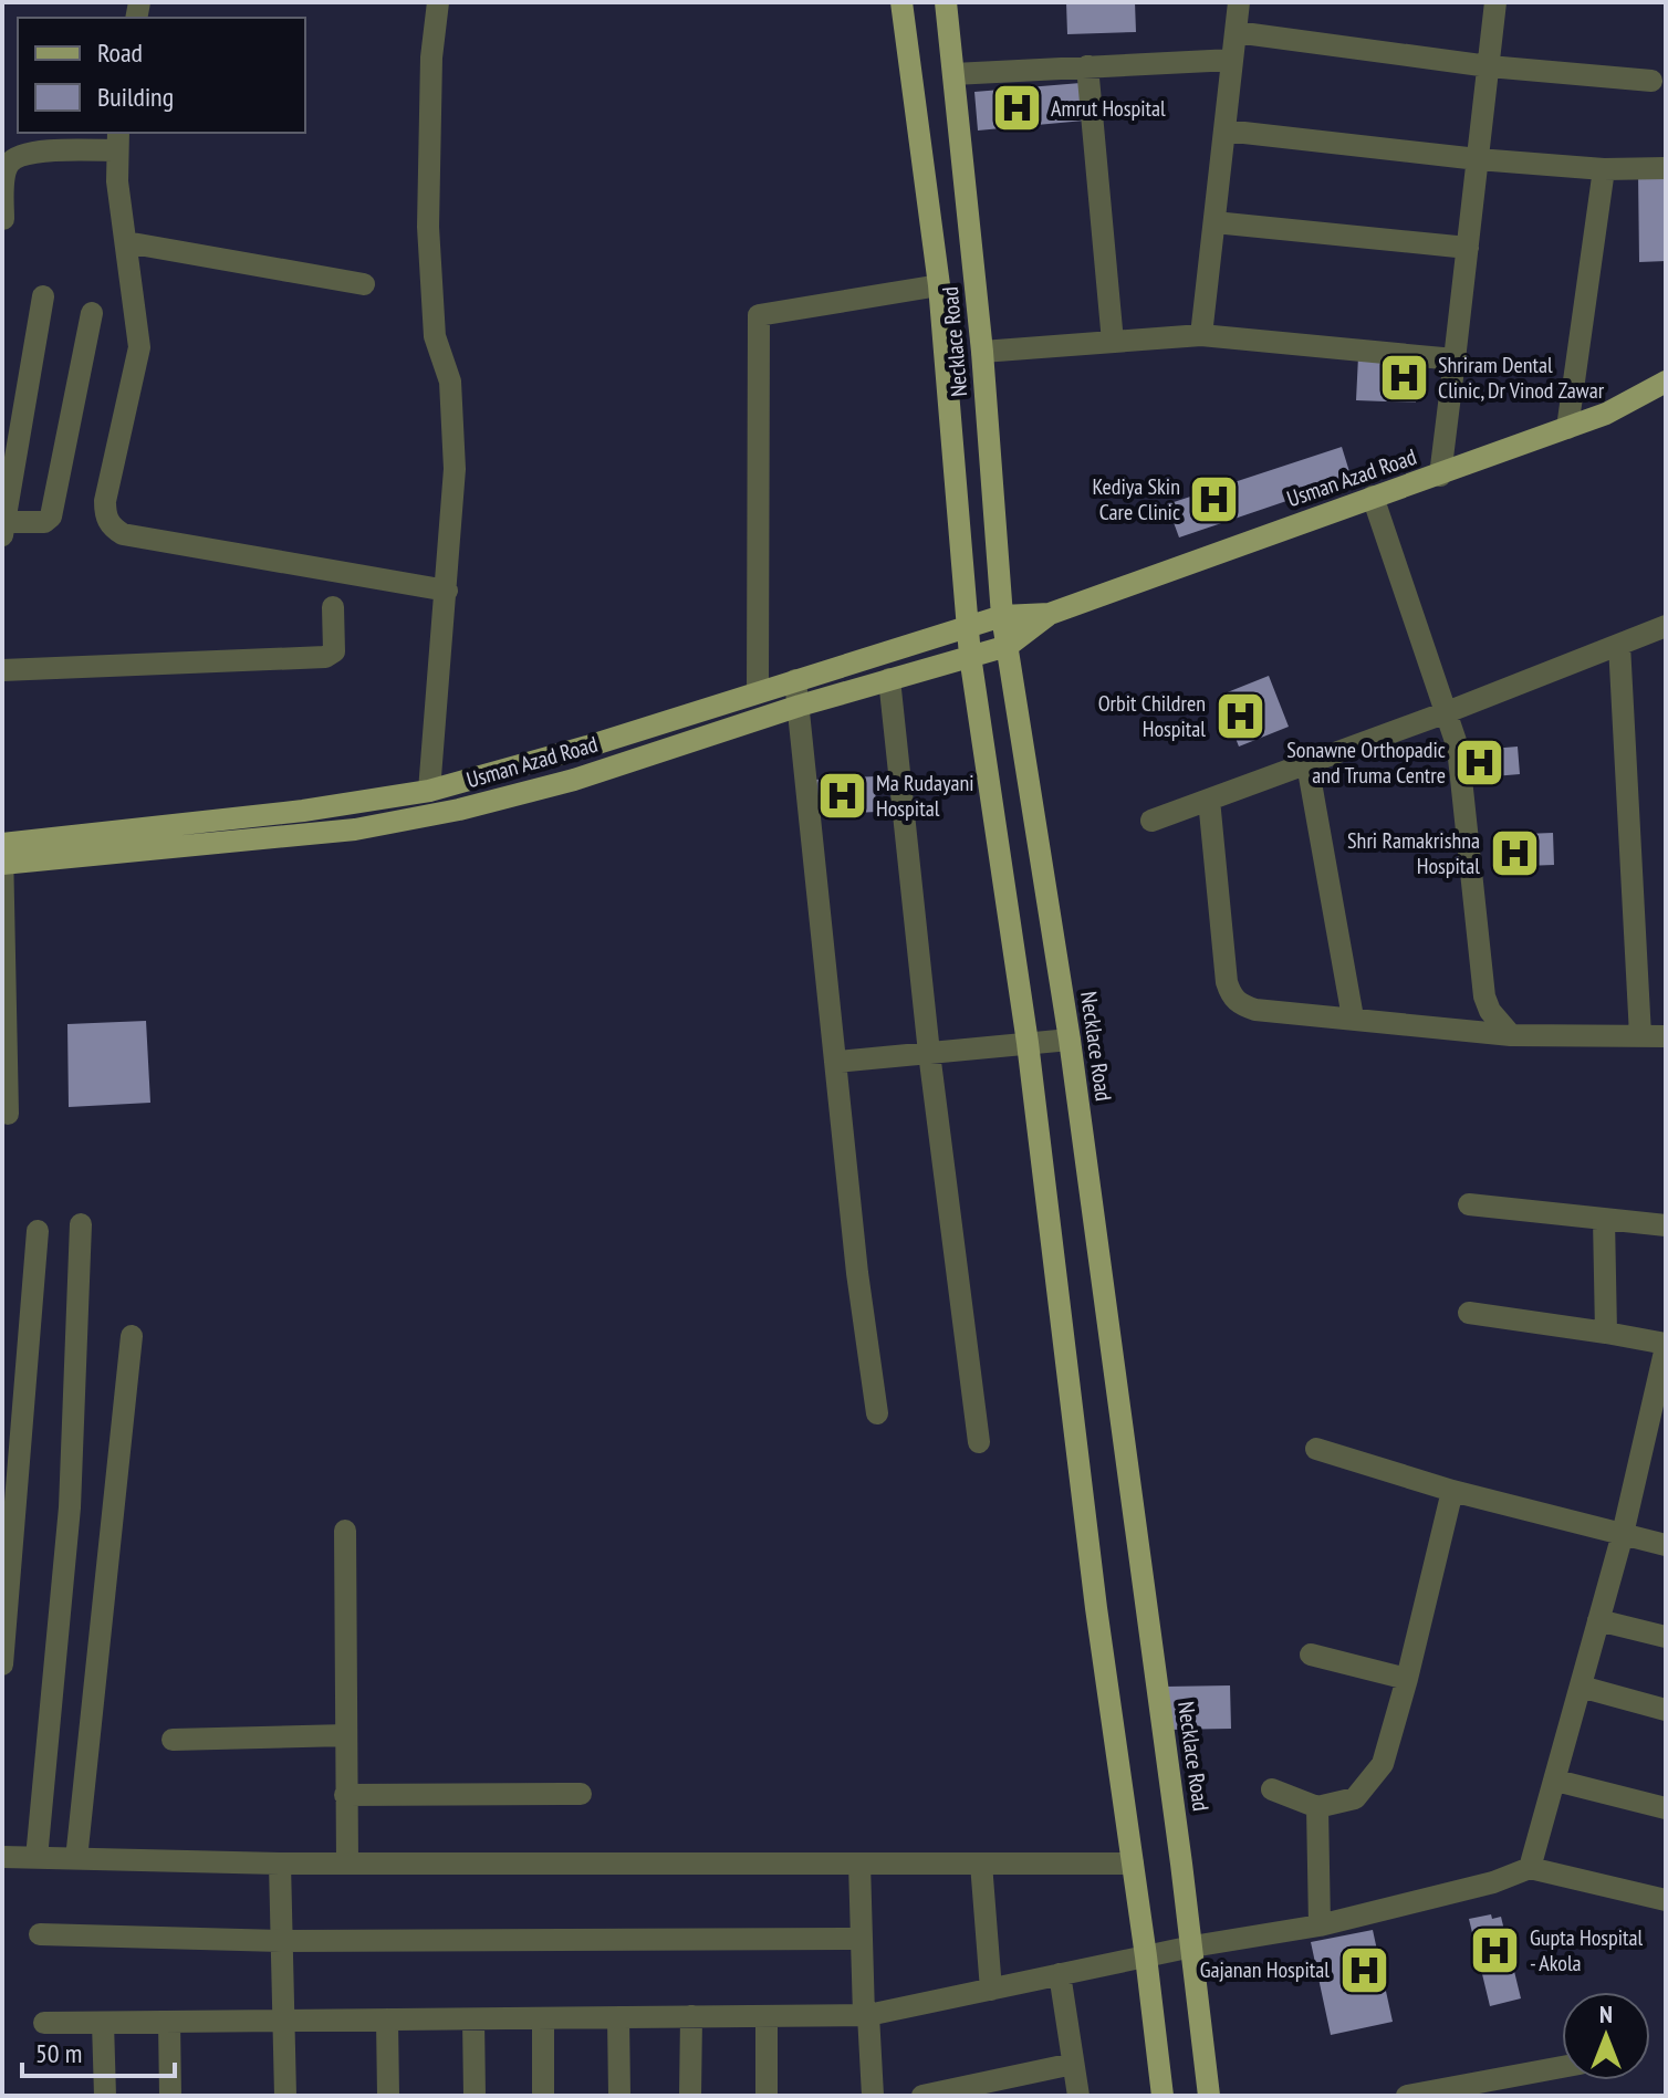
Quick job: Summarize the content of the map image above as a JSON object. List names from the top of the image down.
{
  "streets": {
    "main road": ["Necklace Road", "Usman Azad Road"]
  },
  "crossings": [
    ["Necklace Road", "Usman Azad Road"]
  ],
  "places": {
    "hospital": [
      "Amrut Hospital",
      "Shriram Dental Clinic, Dr Vinod Zawar",
      "Kediya Skin Care Clinic",
      "Orbit Children Hospital",
      "Sonawne Orthopadic and Truma Centre",
      "Ma Rudayani Hospital",
      "Shri Ramakrishna Hospital",
      "Gupta Hospital - Akola",
      "Gajanan Hospital"
    ]
  },
  "legend": ["Road", "Building"],
  "scale_bar": "50 m",
  "north": "top"
}
